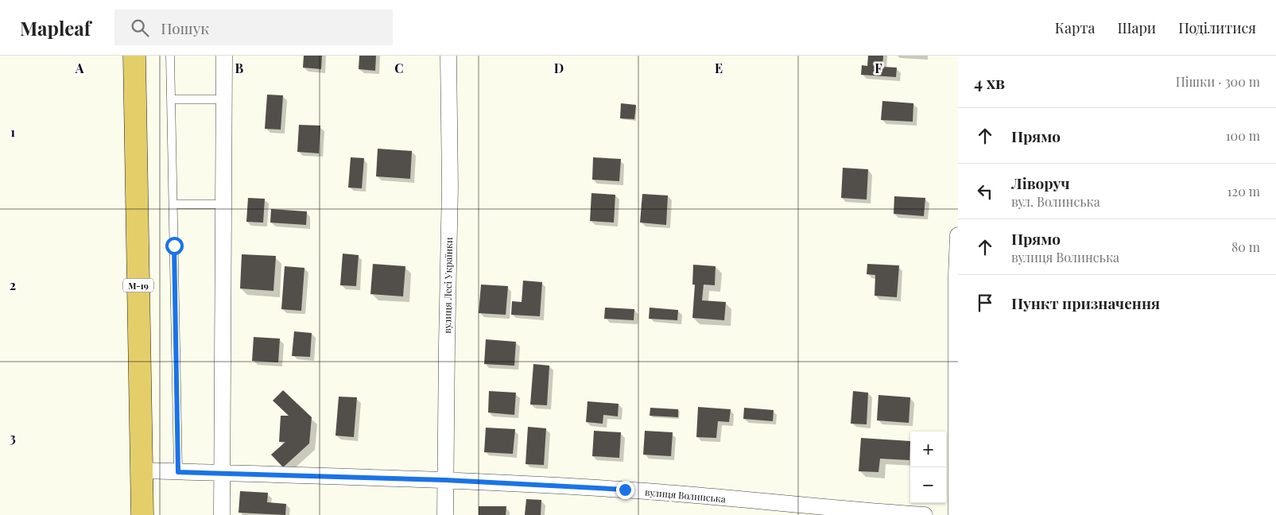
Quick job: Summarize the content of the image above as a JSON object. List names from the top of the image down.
{
  "streets": {
    "highway": ["М-19"],
    "street": ["вулиця Лесі Українки", "вулиця Волинська"]
  },
  "crossings": [
    ["М-19", "вулиця Волинська"],
    ["вулиця Лесі Українки", "вулиця Волинська"]
  ],
  "page": {
    "header": "Mapleaf",
    "search": "Пошук",
    "nav": ["Карта", "Шари", "Поділитися"],
    "heading": ["4 хв", "Пішки · 300 m"],
    "list": [
      ["Прямо", "100 m"],
      ["Ліворуч", "вул. Волинська", "120 m"],
      ["Прямо", "вулиця Волинська", "80 m"],
      "Пункт призначення"
    ],
    "map_buttons": ["+", "−"]
  },
  "grid": {
    "columns": [
      "A",
      "B",
      "C",
      "D",
      "E",
      "F"
    ],
    "rows": ["1", "2", "3"]
  }
}
